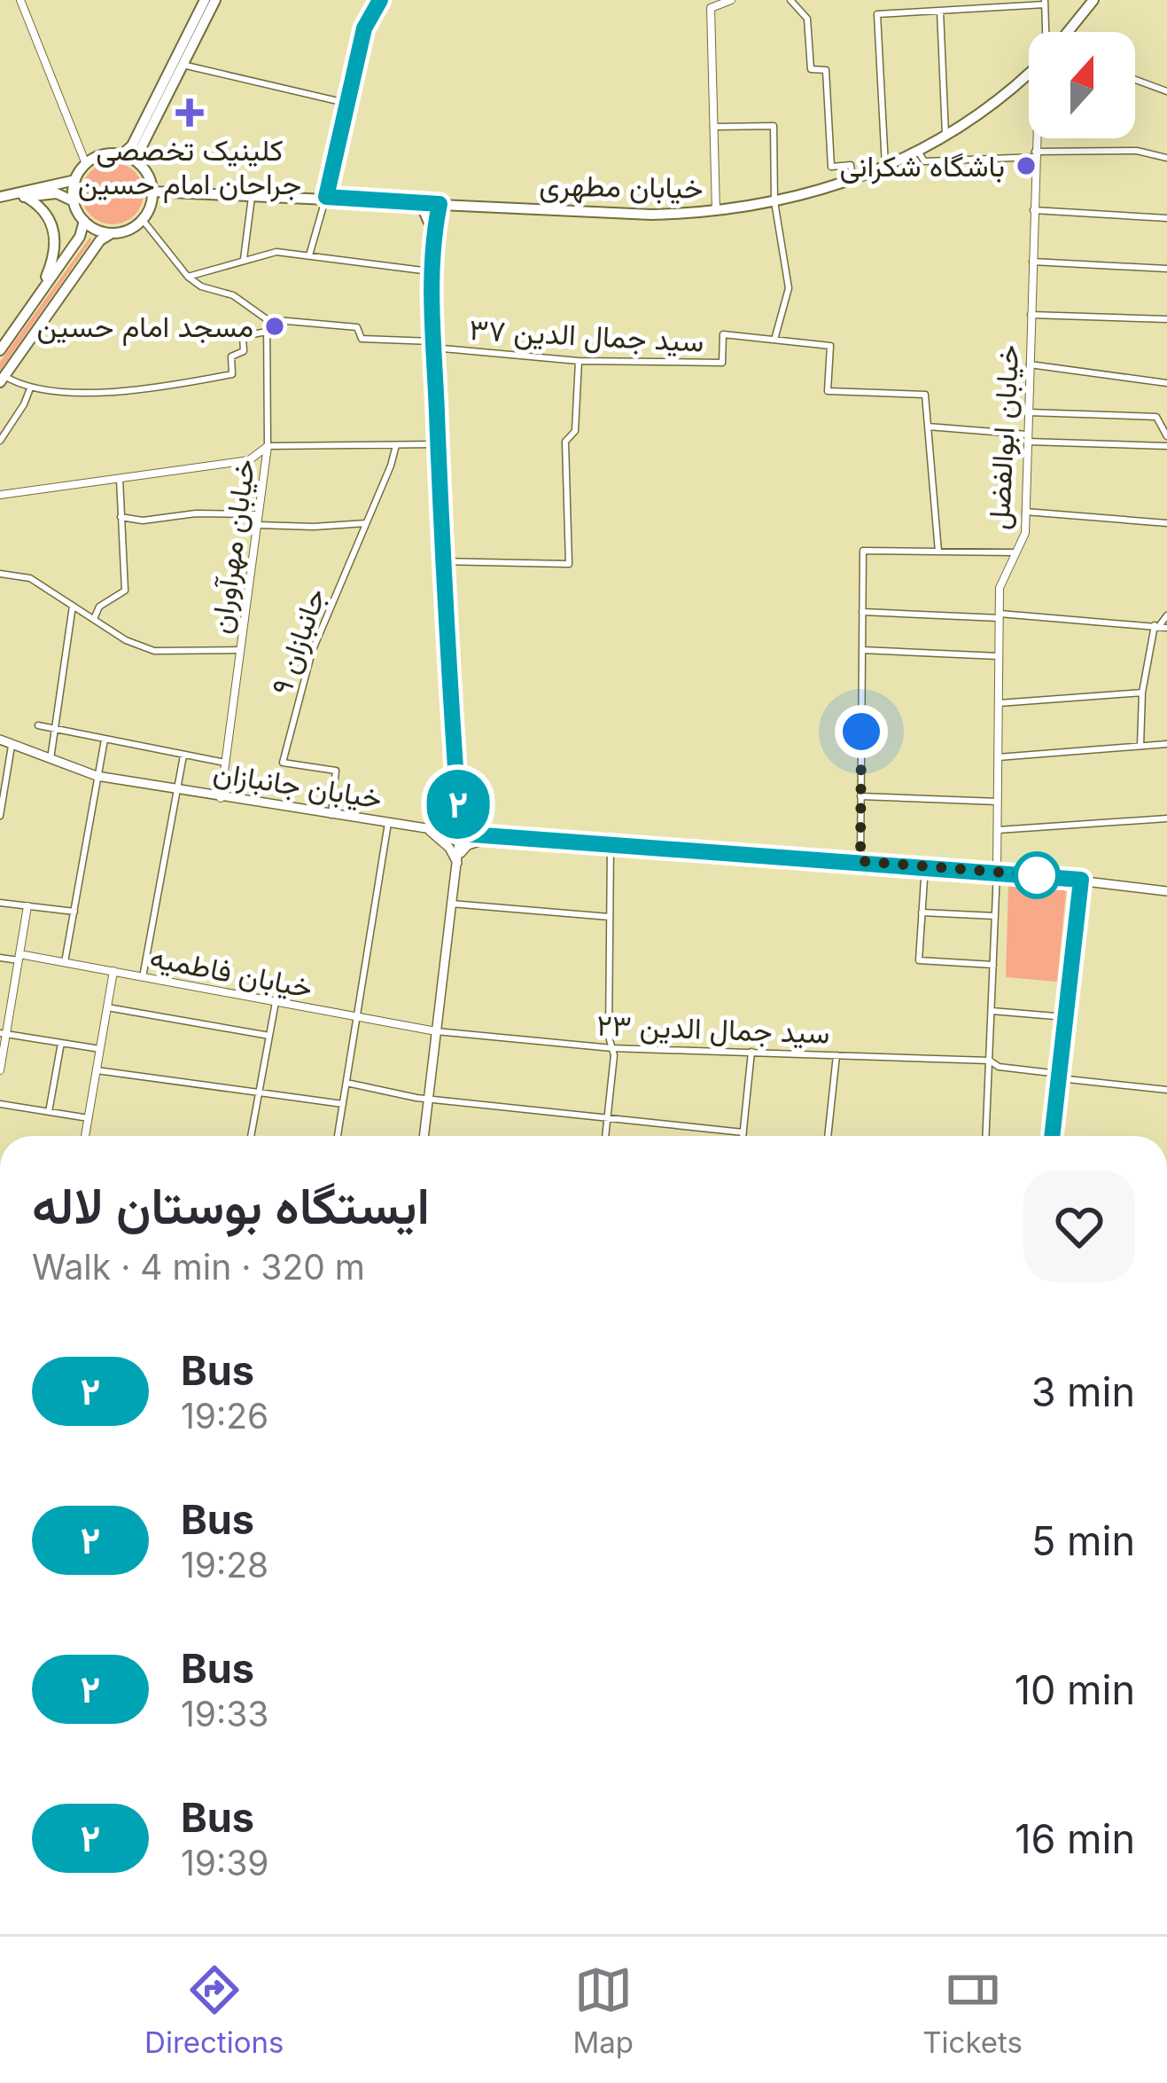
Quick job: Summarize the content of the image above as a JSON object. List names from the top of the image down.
{
  "streets": {
    "main road": ["خیابان مطهری", "خیابان جانبازان"],
    "street": [
      "سید جمال الدین ۳۷",
      "خیابان ابوالفضل",
      "خیابان مهرآوران",
      "جانبازان ۹",
      "خیابان فاطمیه",
      "سید جمال الدین ۲۳"
    ]
  },
  "crossings": [
    ["خیابان ابوالفضل", "خیابان جانبازان"],
    ["خیابان مهرآوران", "خیابان جانبازان"],
    ["جانبازان ۹", "خیابان جانبازان"],
    ["خیابان فاطمیه", "سید جمال الدین ۲۳"]
  ],
  "places": {
    "health": ["کلینیک تخصصی جراحان امام حسین"],
    "other": ["باشگاه شکرانی", "مسجد امام حسین"]
  },
  "lines": ["bus line ۲"],
  "north": "top",
  "page": {
    "on_map": "۲",
    "heading": ["ایستگاه بوستان لاله", "Walk · 4 min · 320 m"],
    "list": [
      {
        "mark": "۲",
        "name": "Bus",
        "note": "19:26",
        "value": "3 min"
      },
      {
        "mark": "۲",
        "name": "Bus",
        "note": "19:28",
        "value": "5 min"
      },
      {
        "mark": "۲",
        "name": "Bus",
        "note": "19:33",
        "value": "10 min"
      },
      {
        "mark": "۲",
        "name": "Bus",
        "note": "19:39",
        "value": "16 min"
      }
    ],
    "tabs": ["Directions", "Map", "Tickets"]
  }
}
